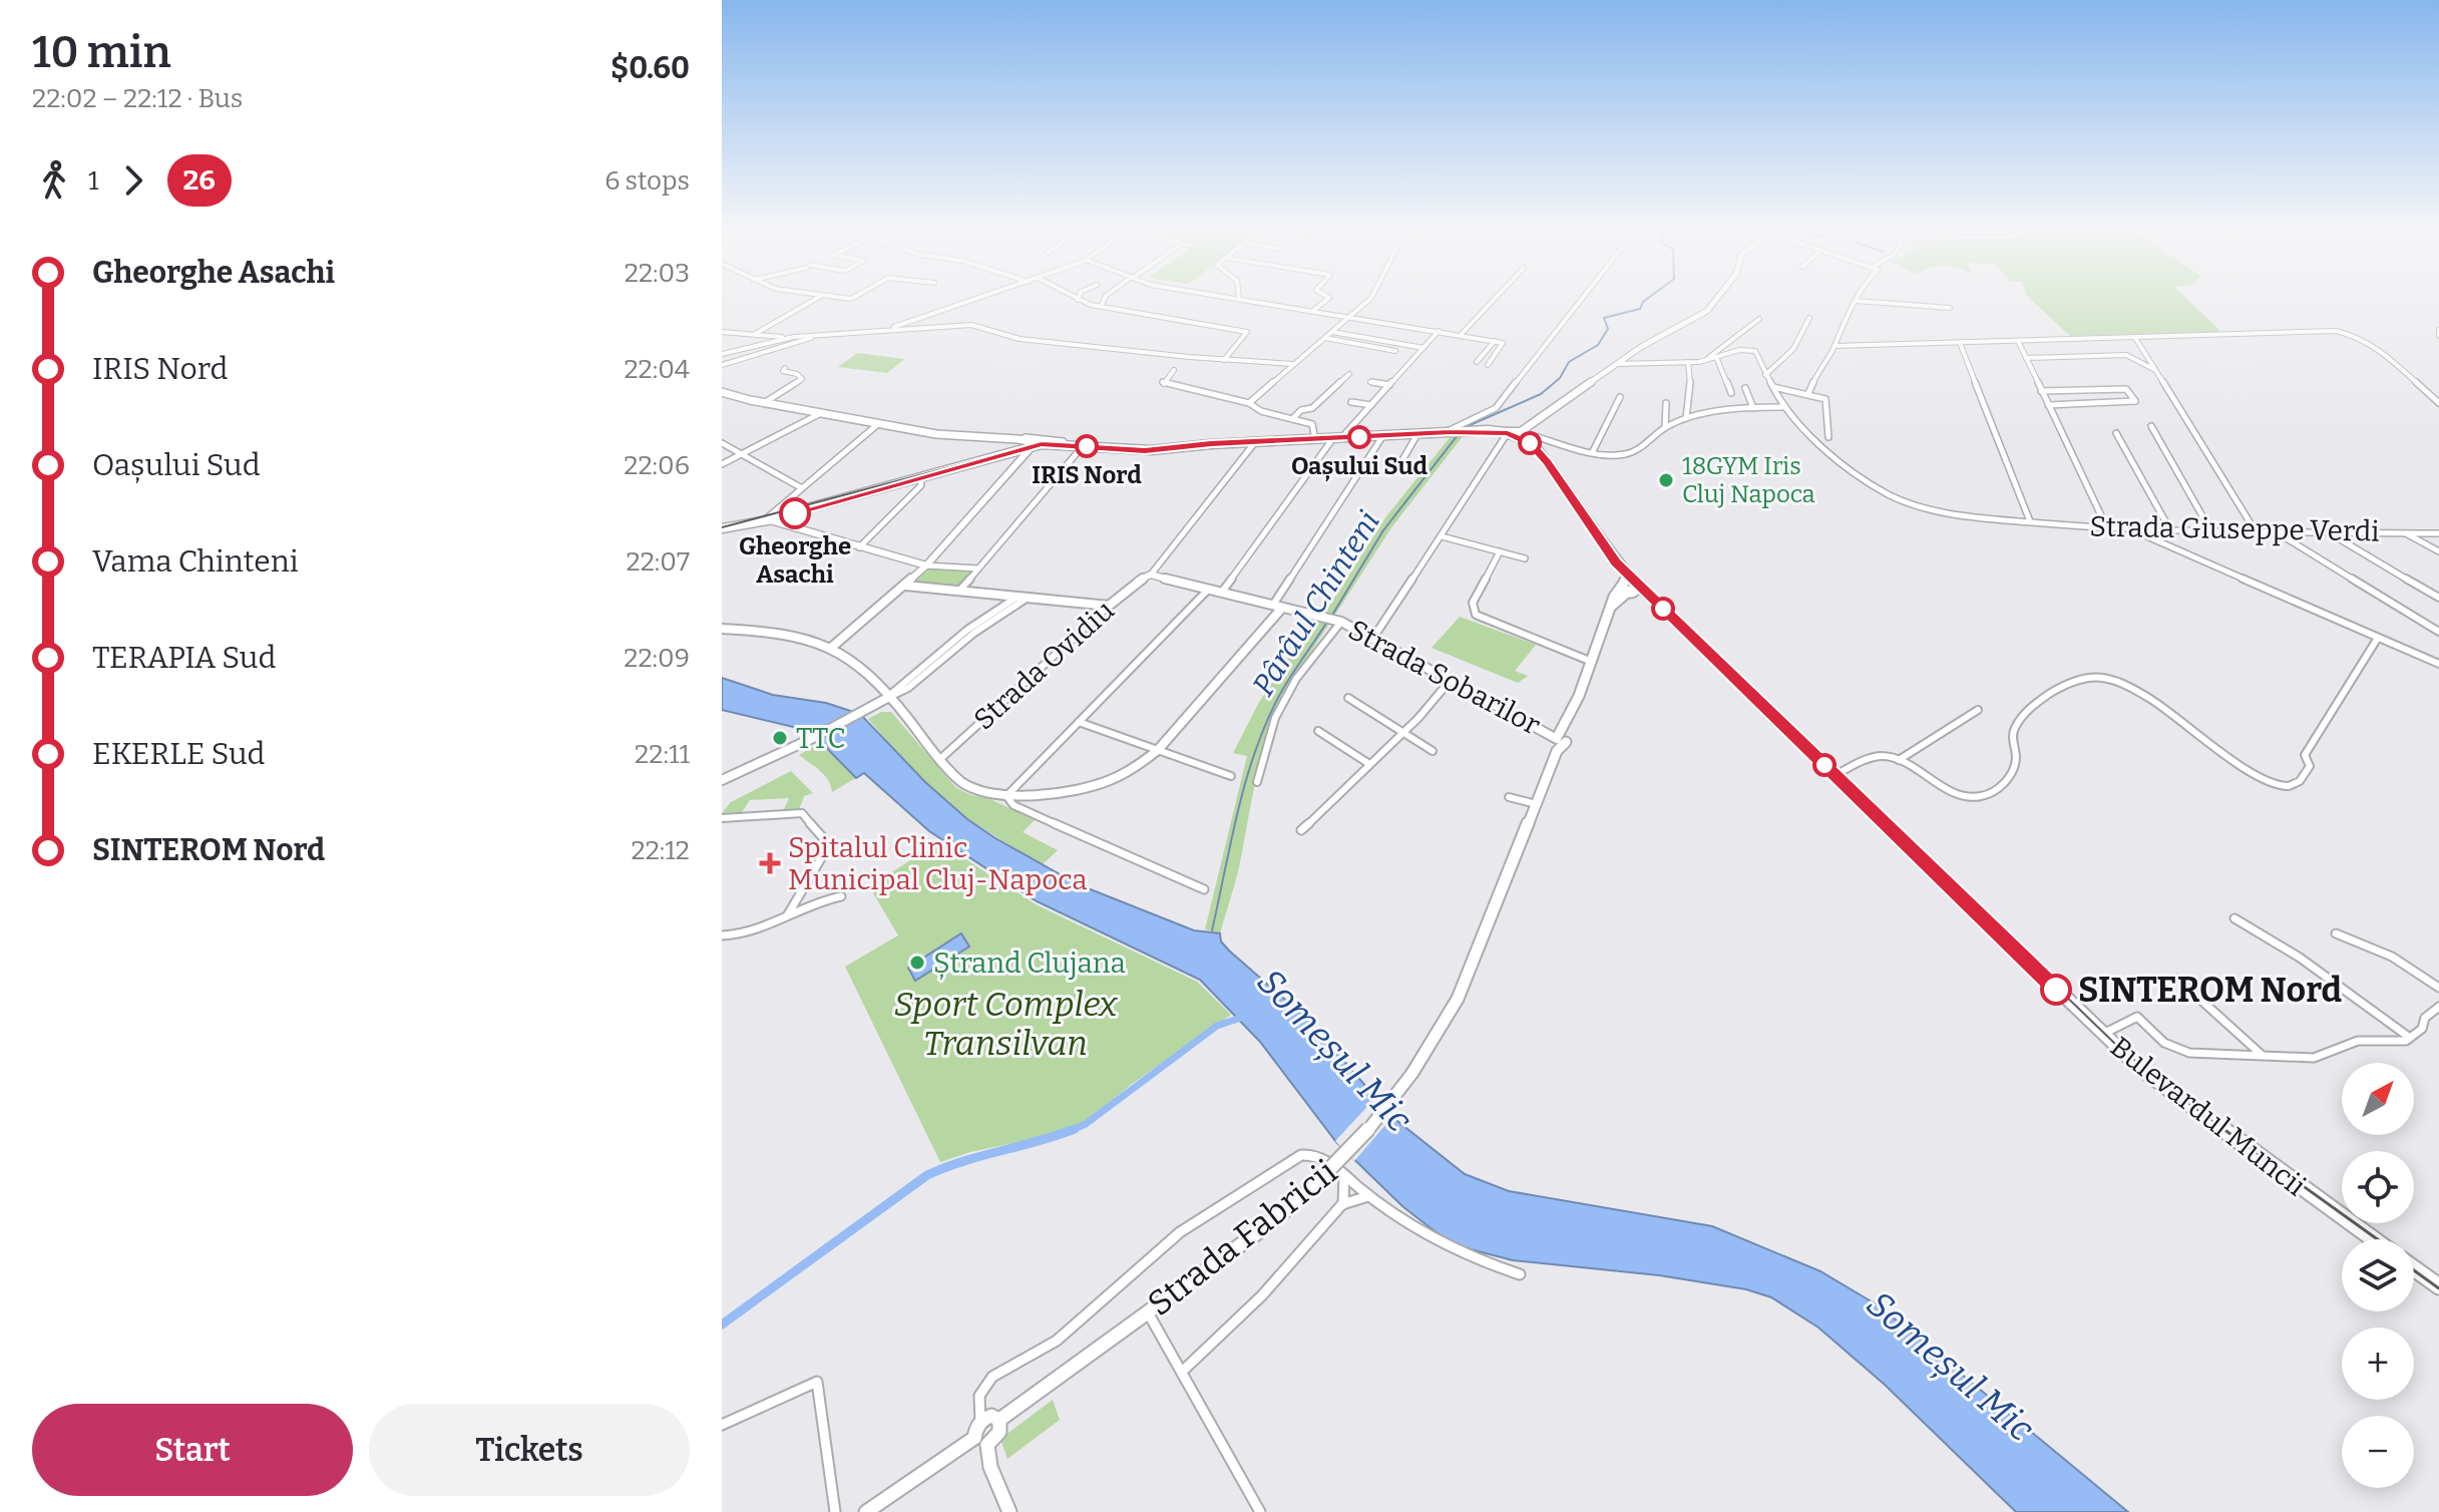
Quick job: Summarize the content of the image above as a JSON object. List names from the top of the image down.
{
  "streets": {
    "main road": ["Bulevardul Muncii", "Strada Fabricii"],
    "street": ["Strada Giuseppe Verdi", "Strada Ovidiu", "Strada Sobarilor"]
  },
  "crossings": [
    ["Strada Ovidiu", "Strada Sobarilor"],
    ["Strada Sobarilor", "Strada Fabricii"],
    ["Bulevardul Muncii", "Strada Fabricii"]
  ],
  "water": ["Pârâul Chinteni", "Someșul Mic"],
  "parks": ["Sport Complex Transilvan"],
  "places": {
    "other": [
      "Oașului Sud",
      "IRIS Nord",
      "18GYM Iris Cluj Napoca",
      "Gheorghe Asachi",
      "TTC",
      "Ștrand Clujana",
      "SINTEROM Nord"
    ],
    "health": ["Spitalul Clinic Municipal Cluj-Napoca"]
  },
  "lines": ["bus line 26"],
  "north": "top right",
  "page": {
    "heading": ["10 min", "22:02 – 22:12 · Bus", "$0.60"],
    "legs": ["1", "26", "6 stops"],
    "list": [
      {
        "name": "Gheorghe Asachi",
        "value": "22:03"
      },
      {
        "name": "IRIS Nord",
        "value": "22:04"
      },
      {
        "name": "Oașului Sud",
        "value": "22:06"
      },
      {
        "name": "Vama Chinteni",
        "value": "22:07"
      },
      {
        "name": "TERAPIA Sud",
        "value": "22:09"
      },
      {
        "name": "EKERLE Sud",
        "value": "22:11"
      },
      {
        "name": "SINTEROM Nord",
        "value": "22:12"
      }
    ],
    "map_buttons": ["+", "−"],
    "buttons": ["Start", "Tickets"]
  }
}
